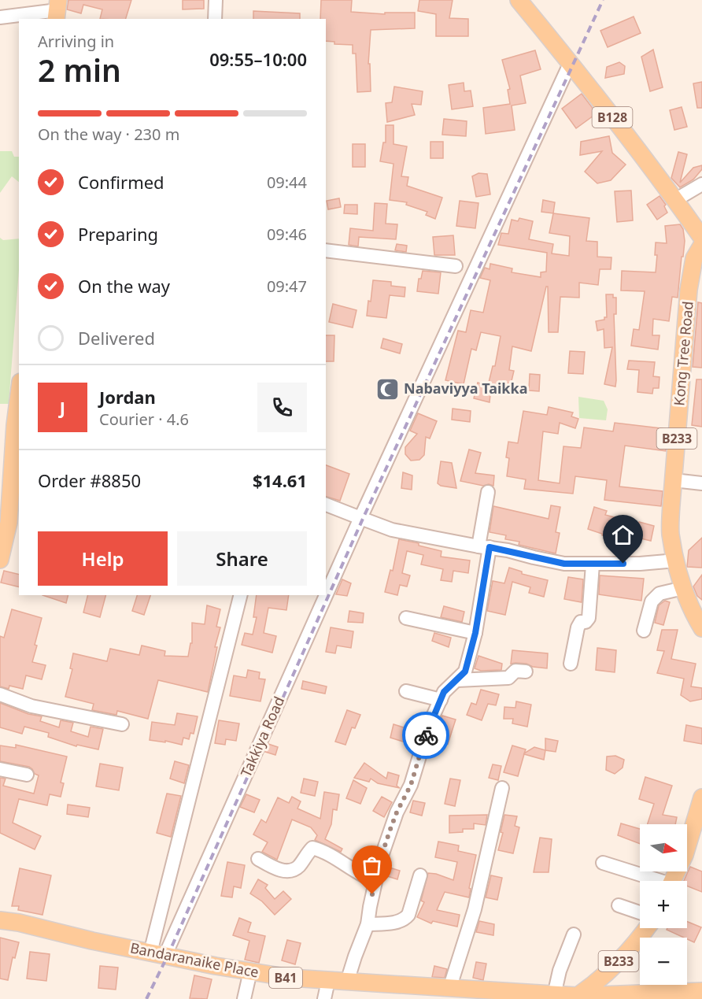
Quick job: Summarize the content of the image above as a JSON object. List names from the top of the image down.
{
  "streets": {
    "main road": [
      "B128",
      "Kong Tree Road",
      "B233",
      "Bandaranaike Place",
      "B41"
    ],
    "street": ["Takkiya Road"]
  },
  "crossings": [
    ["B128", "Takkiya Road"],
    ["B233", "Bandaranaike Place"],
    ["Takkiya Road", "Bandaranaike Place"]
  ],
  "places": {
    "mosque": ["Nabaviyya Taikka"]
  },
  "north": "right",
  "page": {
    "heading": ["2 min", "Arriving in", "09:55–10:00"],
    "panel": [
      "Jordan",
      "Courier · 4.6",
      "Order #8850",
      "$14.61"
    ],
    "bar": "On the way · 230 m",
    "list": [
      ["Confirmed", "09:44"],
      ["Preparing", "09:46"],
      ["On the way", "09:47"],
      "Delivered"
    ],
    "round": "J",
    "buttons": ["Help", "Share"],
    "map_buttons": ["+", "−"]
  }
}
